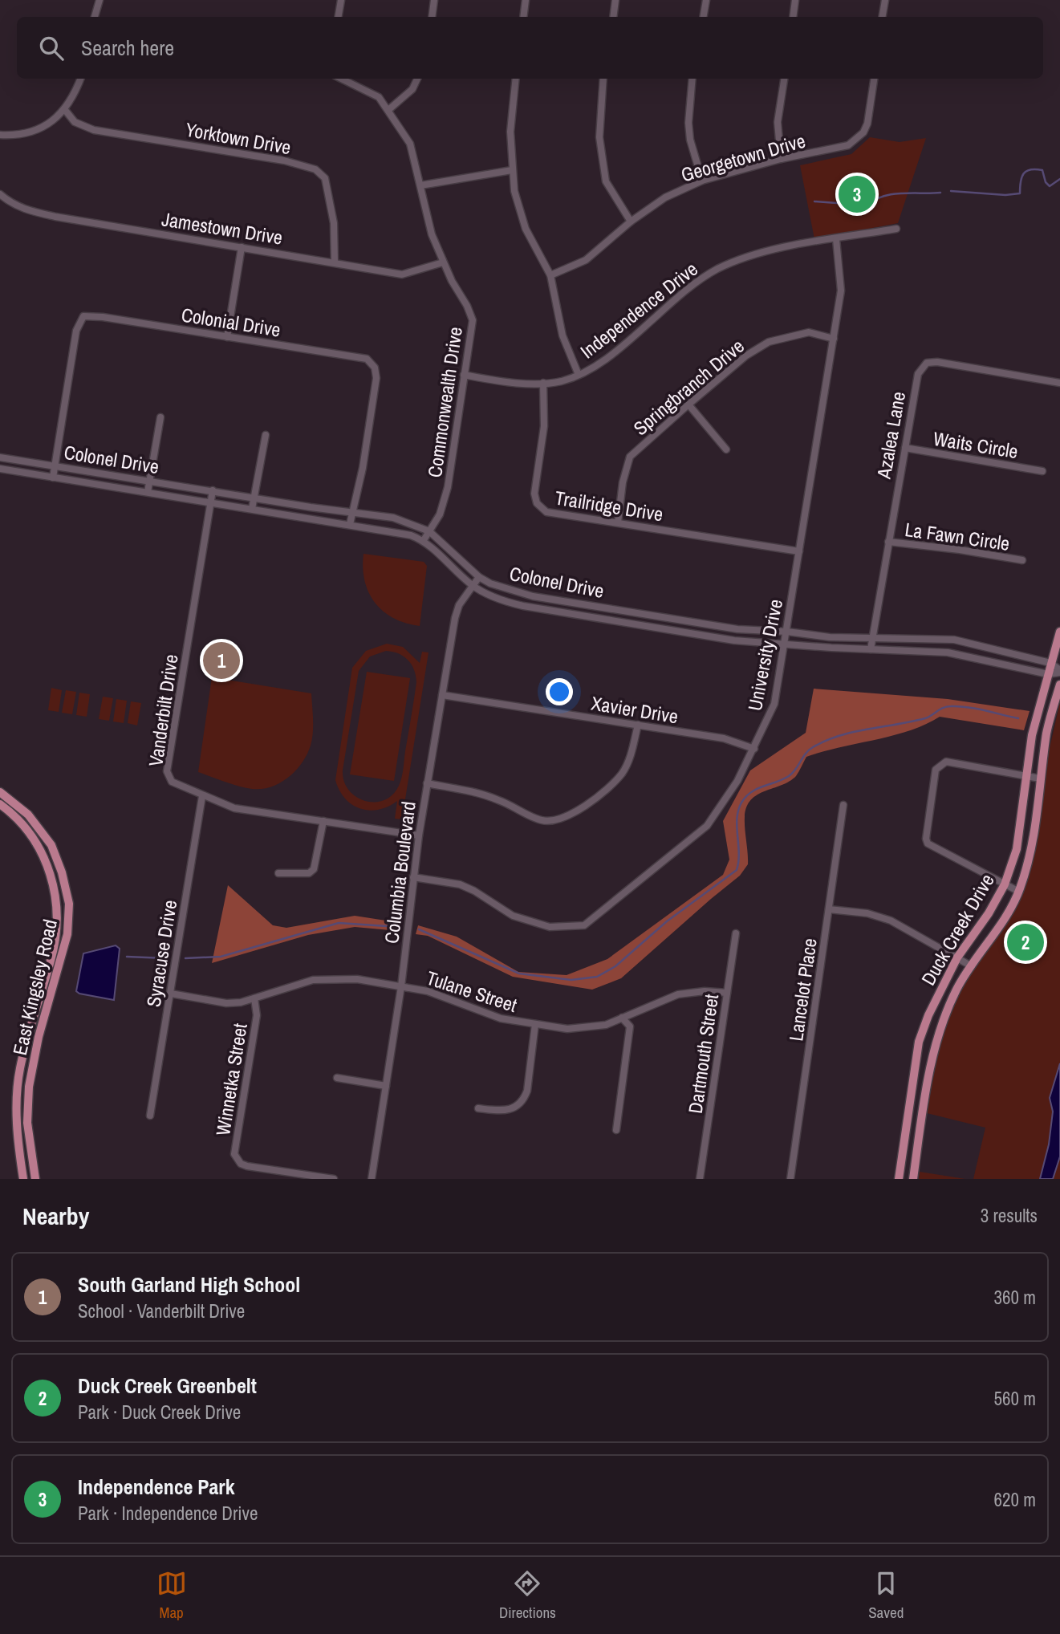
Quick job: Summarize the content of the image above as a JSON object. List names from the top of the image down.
{
  "streets": {
    "main road": ["Duck Creek Drive", "East Kingsley Road"],
    "street": [
      "Yorktown Drive",
      "Georgetown Drive",
      "Jamestown Drive",
      "Independence Drive",
      "Colonial Drive",
      "Springbranch Drive",
      "Commonwealth Drive",
      "Azalea Lane",
      "Waits Circle",
      "Colonel Drive",
      "Trailridge Drive",
      "La Fawn Circle",
      "University Drive",
      "Xavier Drive",
      "Vanderbilt Drive",
      "Columbia Boulevard",
      "Syracuse Drive",
      "Lancelot Place",
      "Tulane Street",
      "Dartmouth Street",
      "Winnetka Street"
    ]
  },
  "crossings": [
    ["Yorktown Drive", "Jamestown Drive"],
    ["Jamestown Drive", "Commonwealth Drive"],
    ["Independence Drive", "Commonwealth Drive"],
    ["Independence Drive", "Trailridge Drive"],
    ["Independence Drive", "University Drive"],
    ["Colonial Drive", "Colonel Drive"],
    ["Springbranch Drive", "Trailridge Drive"],
    ["Springbranch Drive", "University Drive"],
    ["Commonwealth Drive", "Colonel Drive"],
    ["Azalea Lane", "Waits Circle"],
    ["Azalea Lane", "Colonel Drive"],
    ["Azalea Lane", "La Fawn Circle"],
    ["Colonel Drive", "University Drive"],
    ["Colonel Drive", "Vanderbilt Drive"],
    ["Colonel Drive", "Columbia Boulevard"],
    ["Colonel Drive", "Duck Creek Drive"],
    ["Trailridge Drive", "University Drive"],
    ["University Drive", "Xavier Drive"],
    ["University Drive", "Columbia Boulevard"],
    ["Xavier Drive", "Columbia Boulevard"],
    ["Vanderbilt Drive", "Columbia Boulevard"],
    ["Vanderbilt Drive", "Syracuse Drive"],
    ["Columbia Boulevard", "Tulane Street"],
    ["Syracuse Drive", "Tulane Street"],
    ["Tulane Street", "Dartmouth Street"],
    ["Tulane Street", "Winnetka Street"]
  ],
  "page": {
    "search": "Search here",
    "pins": ["3", "1", "2"],
    "heading": ["Nearby", "3 results"],
    "list": [
      {
        "mark": "1",
        "name": "South Garland High School",
        "note": "School · Vanderbilt Drive",
        "value": "360 m"
      },
      {
        "mark": "2",
        "name": "Duck Creek Greenbelt",
        "note": "Park · Duck Creek Drive",
        "value": "560 m"
      },
      {
        "mark": "3",
        "name": "Independence Park",
        "note": "Park · Independence Drive",
        "value": "620 m"
      }
    ],
    "nav": ["Map", "Directions", "Saved"]
  }
}
